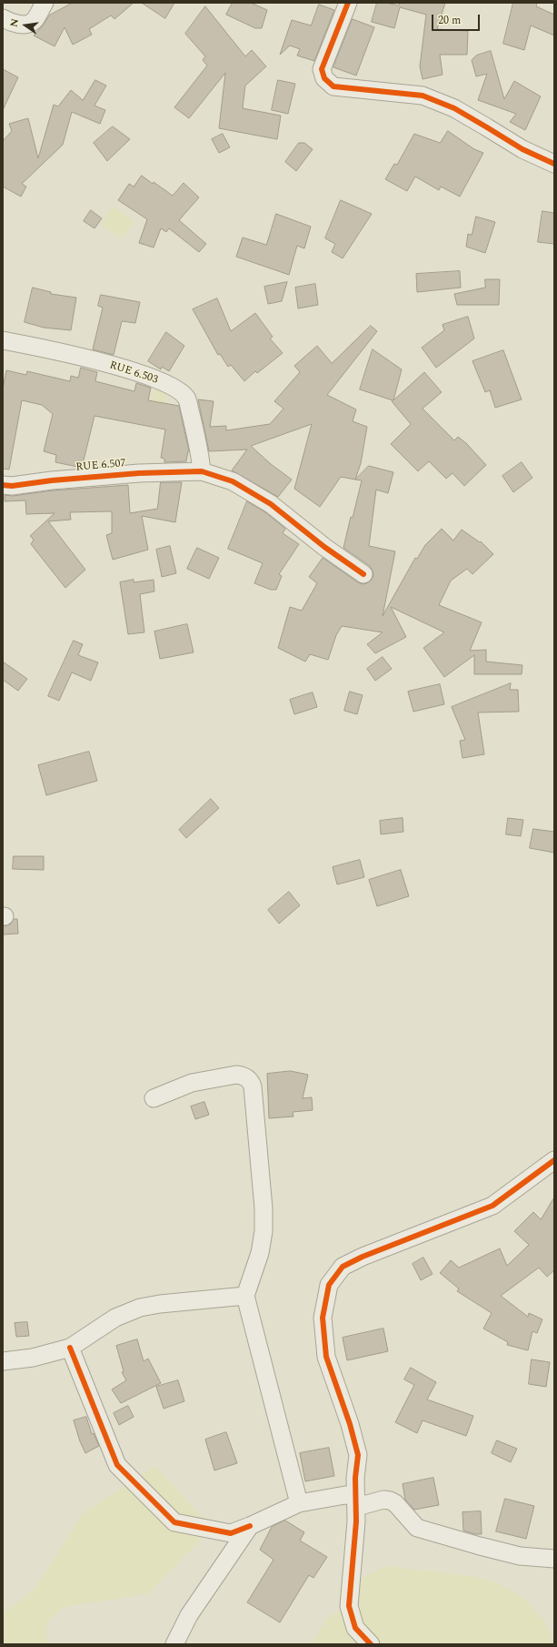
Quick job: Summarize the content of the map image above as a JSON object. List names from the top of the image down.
{
  "streets": {
    "street": ["RUE 6.503", "RUE 6.507"]
  },
  "crossings": [
    ["RUE 6.503", "RUE 6.507"]
  ],
  "scale_bar": "20 m",
  "north": "left"
}
